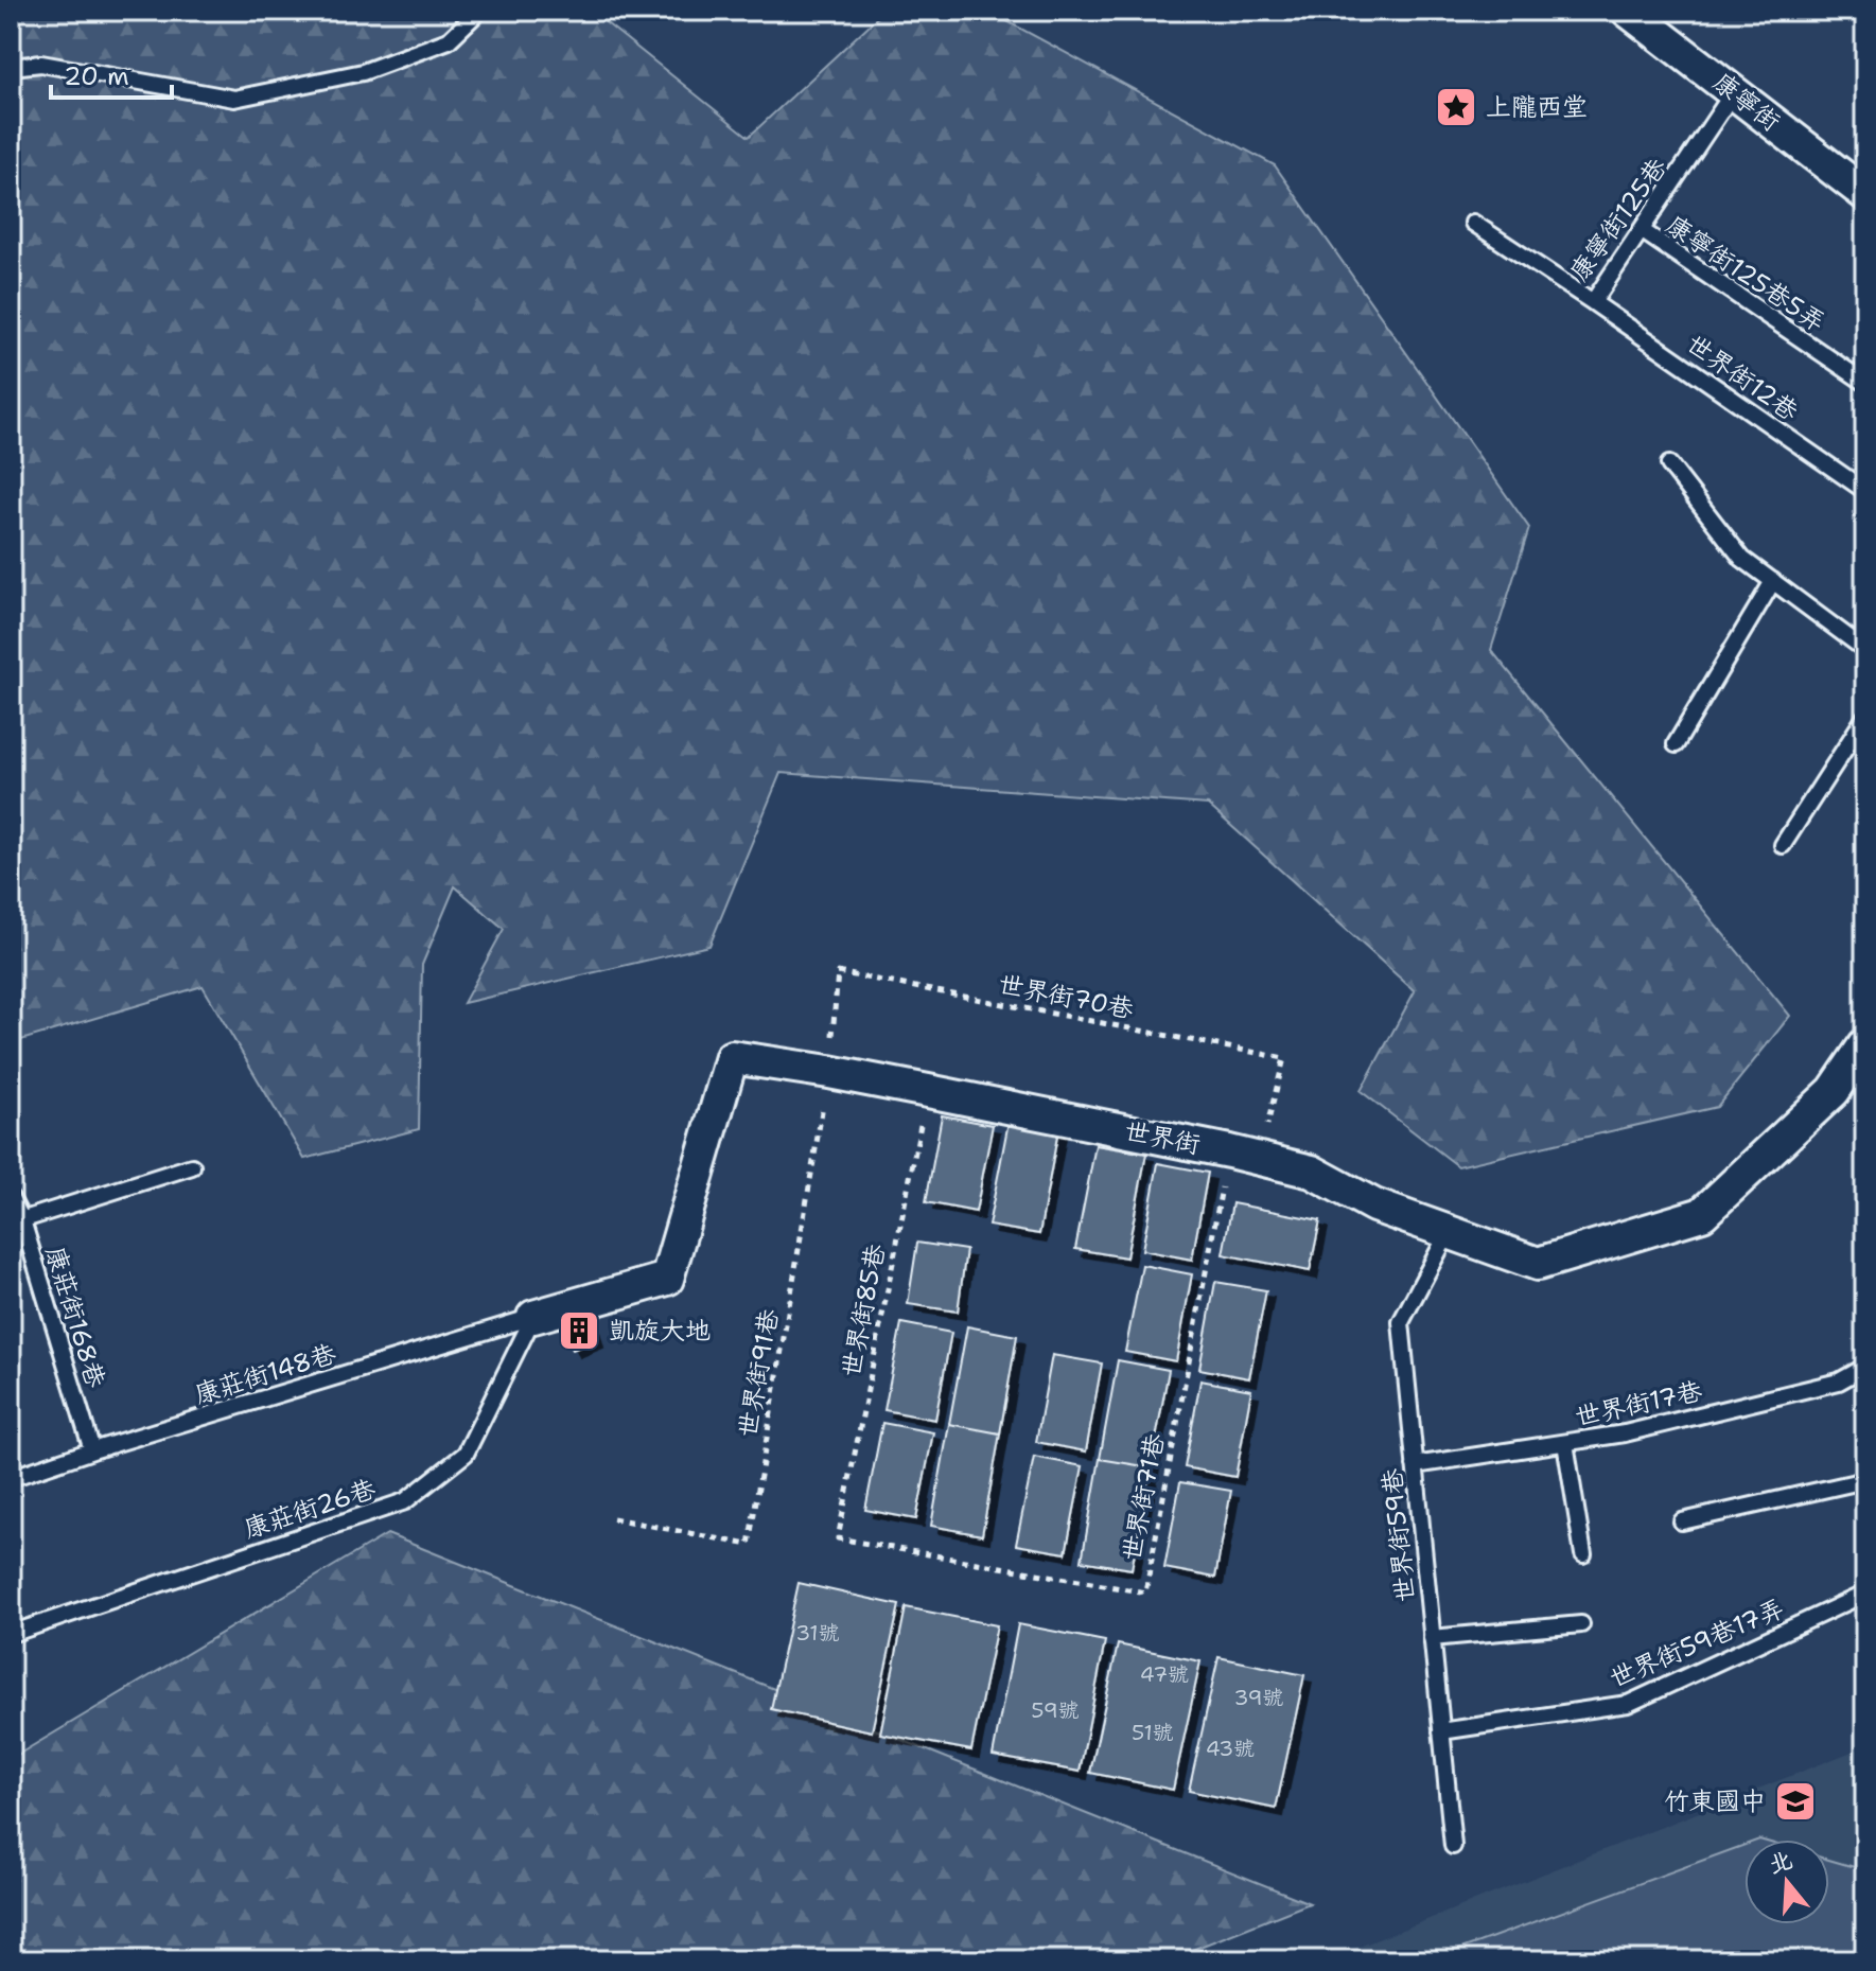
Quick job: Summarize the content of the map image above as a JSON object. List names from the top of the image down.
{
  "streets": {
    "street": ["康寧街", "世界街"],
    "lane": [
      "康寧街125巷",
      "康寧街125巷5弄",
      "世界街12巷",
      "康莊街168巷",
      "康莊街148巷",
      "世界街17巷",
      "康莊街26巷",
      "世界街59巷",
      "世界街59巷17弄"
    ],
    "path": [
      "世界街70巷",
      "世界街85巷",
      "世界街91巷",
      "世界街71巷"
    ]
  },
  "crossings": [
    ["康寧街", "康寧街125巷"],
    ["康寧街125巷", "康寧街125巷5弄"],
    ["康寧街125巷", "世界街12巷"],
    ["世界街70巷", "世界街"],
    ["世界街70巷", "世界街91巷"],
    ["世界街70巷", "世界街71巷"],
    ["世界街", "世界街85巷"],
    ["世界街", "世界街91巷"],
    ["世界街", "康莊街148巷"],
    ["世界街", "世界街71巷"],
    ["世界街", "康莊街26巷"],
    ["世界街", "世界街59巷"],
    ["世界街85巷", "世界街71巷"],
    ["康莊街168巷", "康莊街148巷"],
    ["康莊街148巷", "康莊街26巷"],
    ["世界街17巷", "世界街59巷"],
    ["世界街59巷", "世界街59巷17弄"]
  ],
  "places": {
    "place": ["上隴西堂"],
    "building": ["凱旋大地"],
    "school or university": ["竹東國中"]
  },
  "house_numbers": [
    "31號",
    "47號",
    "39號",
    "59號",
    "51號",
    "43號"
  ],
  "scale_bar": "20 m",
  "north": "top"
}
